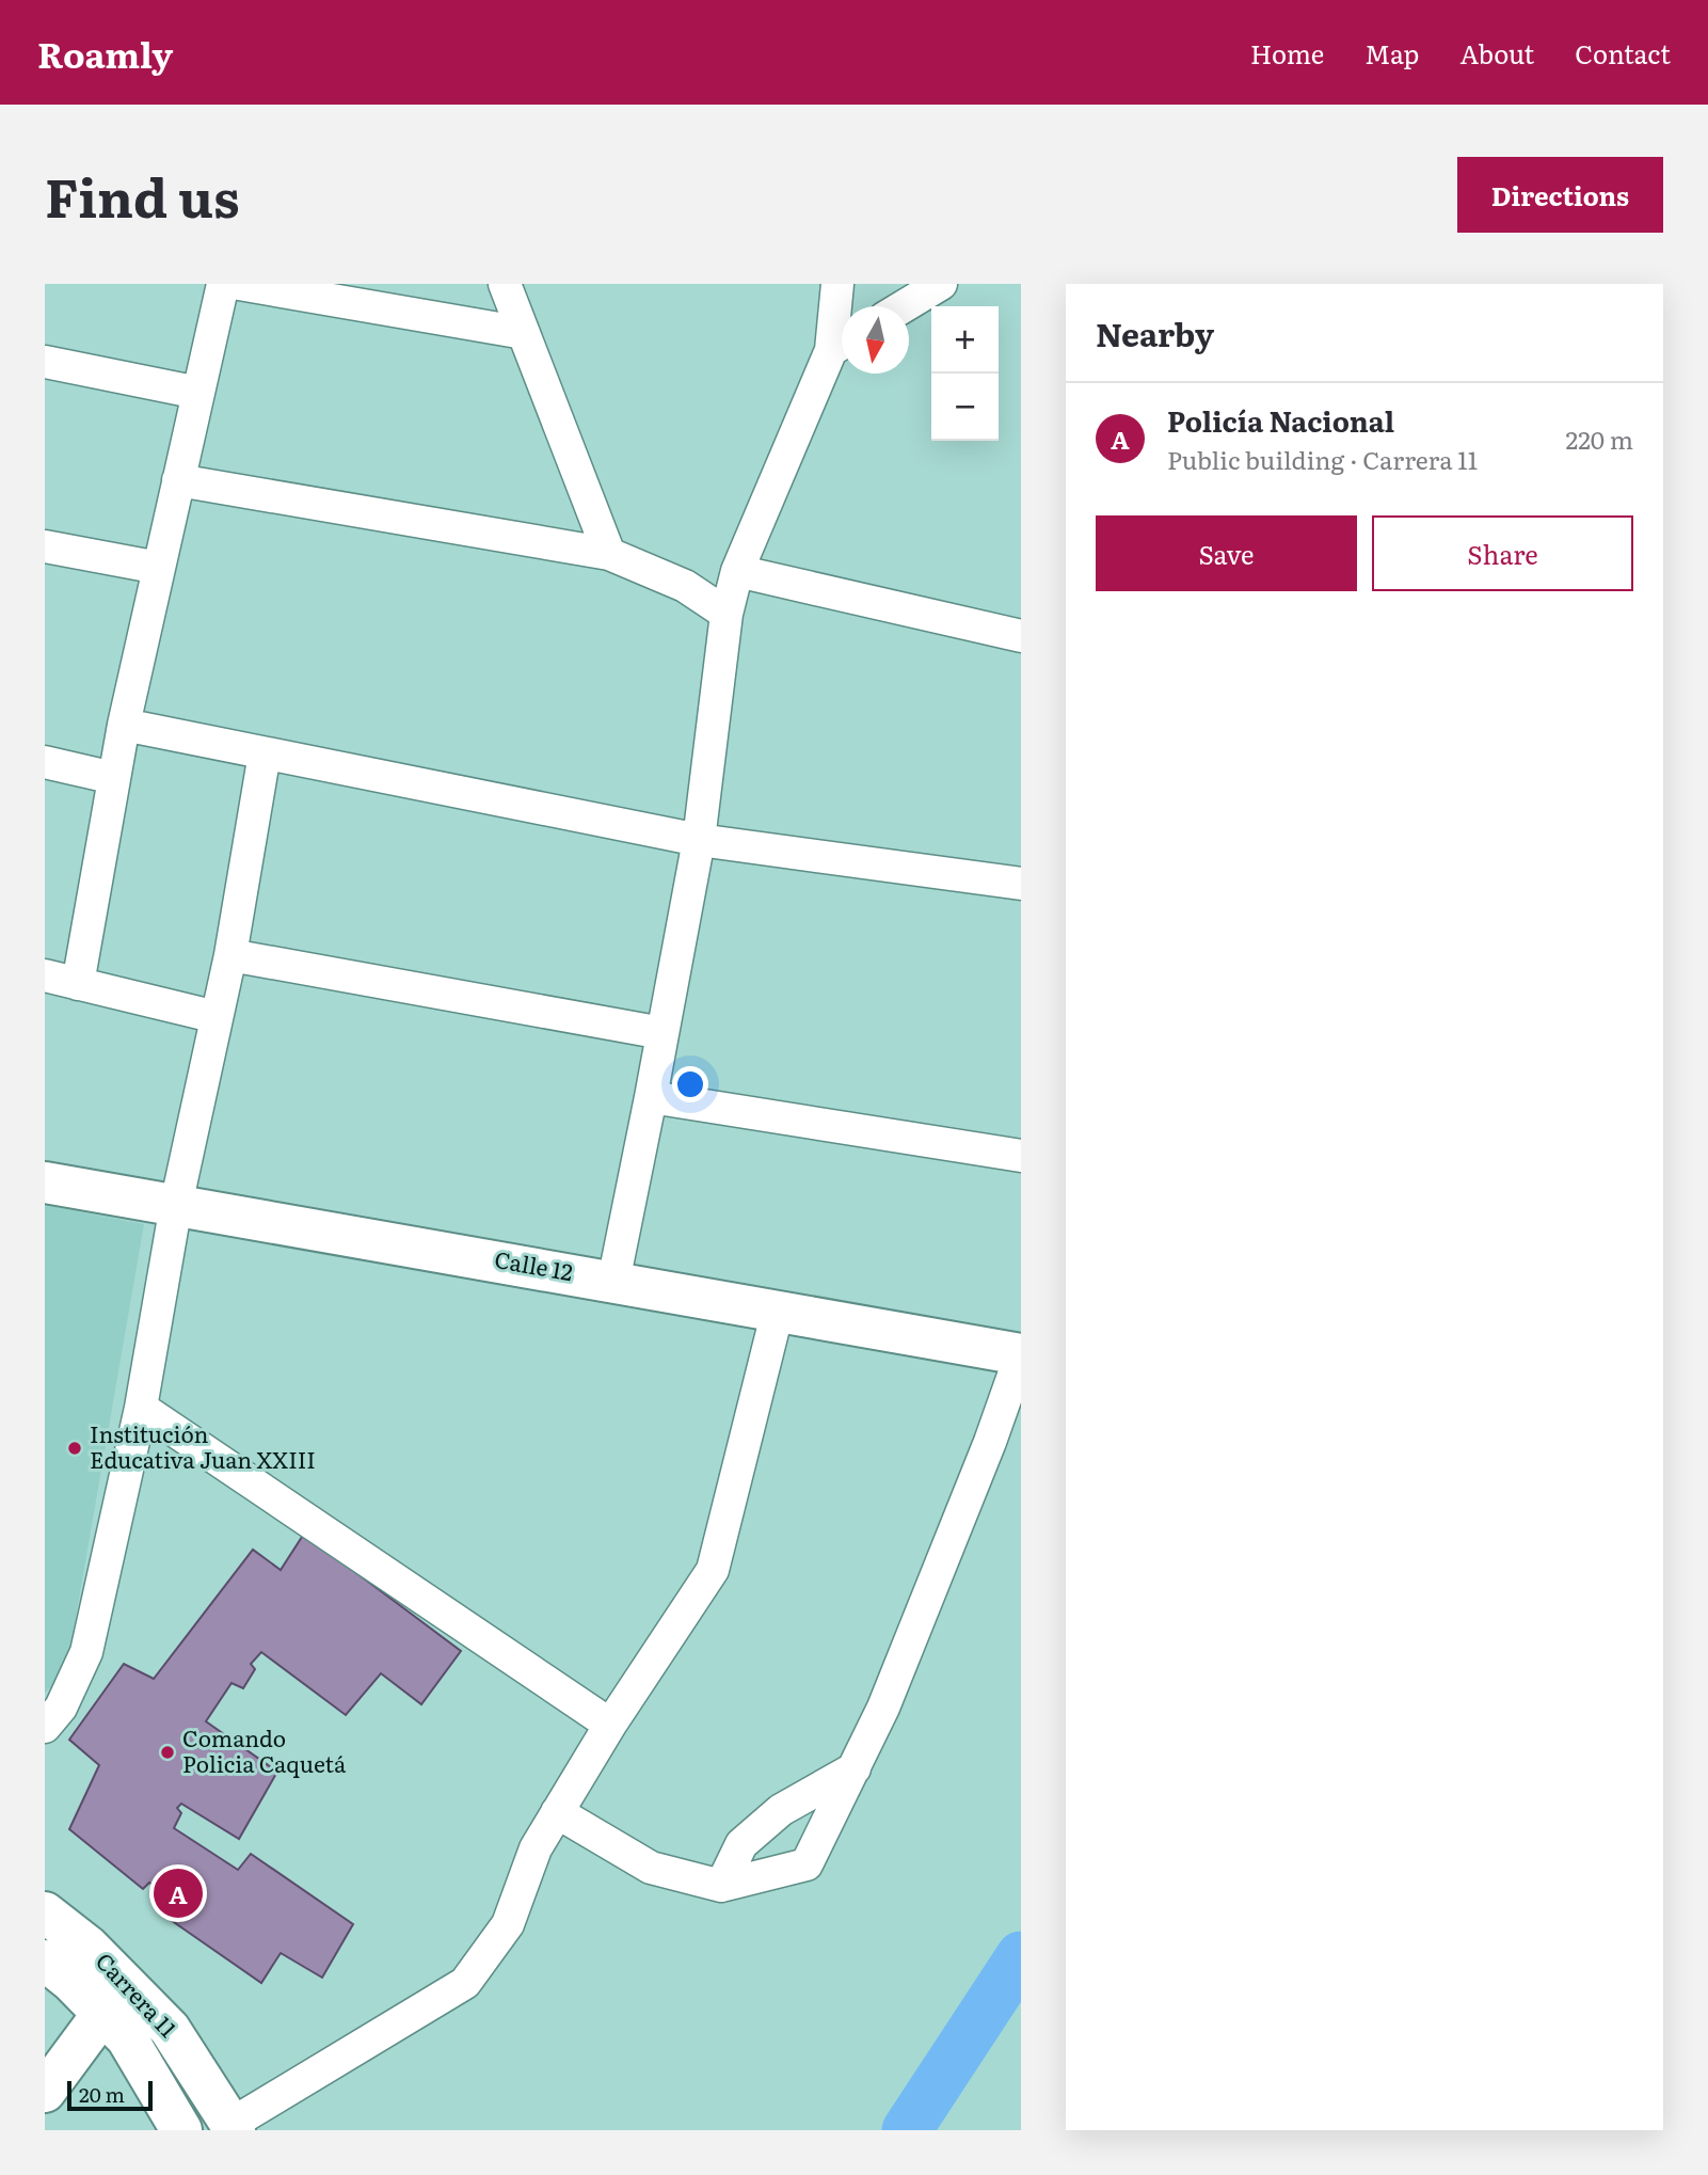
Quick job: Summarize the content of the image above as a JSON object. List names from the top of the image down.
{
  "streets": {
    "street": ["Calle 12", "Carrera 11"]
  },
  "places": ["Institución Educativa Juan XXIII", "Comando Policia Caquetá"],
  "scale_bar": "20 m",
  "north": "bottom",
  "page": {
    "header": "Roamly",
    "nav": [
      "Home",
      "Map",
      "About",
      "Contact"
    ],
    "title": "Find us",
    "buttons": [
      "Directions",
      ["Save", "Share"]
    ],
    "heading": "Nearby",
    "map_buttons": ["+", "−"],
    "list": [
      {
        "mark": "A",
        "name": "Policía Nacional",
        "note": "Public building · Carrera 11",
        "value": "220 m"
      }
    ],
    "pins": "A",
    "scale": "20 m"
  }
}
